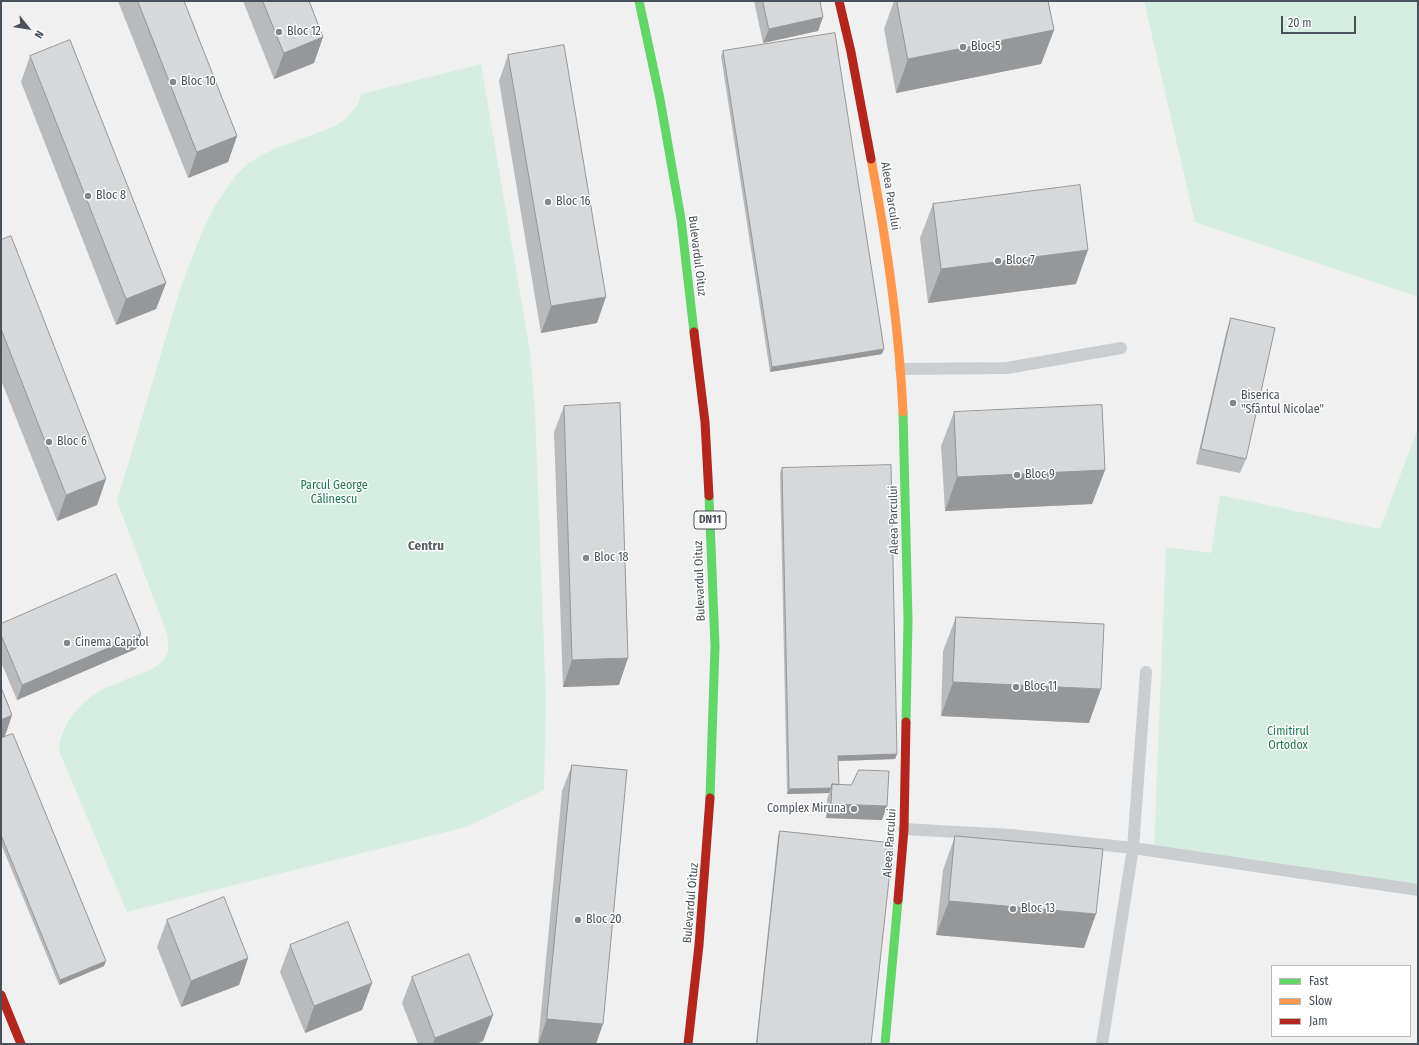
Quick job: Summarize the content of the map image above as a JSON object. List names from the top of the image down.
{
  "streets": {
    "street": ["Aleea Parcului", "Bulevardul Oituz", "DN11"]
  },
  "districts": ["Centru"],
  "parks": ["Parcul George Călinescu", "Cimitirul Ortodox"],
  "places": [
    "Bloc 12",
    "Bloc 5",
    "Bloc 10",
    "Bloc 8",
    "Bloc 16",
    "Bloc 7",
    "Biserica \"Sfântul Nicolae\"",
    "Bloc 6",
    "Bloc 9",
    "Bloc 18",
    "Cinema Capitol",
    "Bloc 11",
    "Complex Miruna",
    "Bloc 13",
    "Bloc 20"
  ],
  "legend": ["Fast", "Slow", "Jam"],
  "scale_bar": "20 m",
  "north": "bottom right"
}
